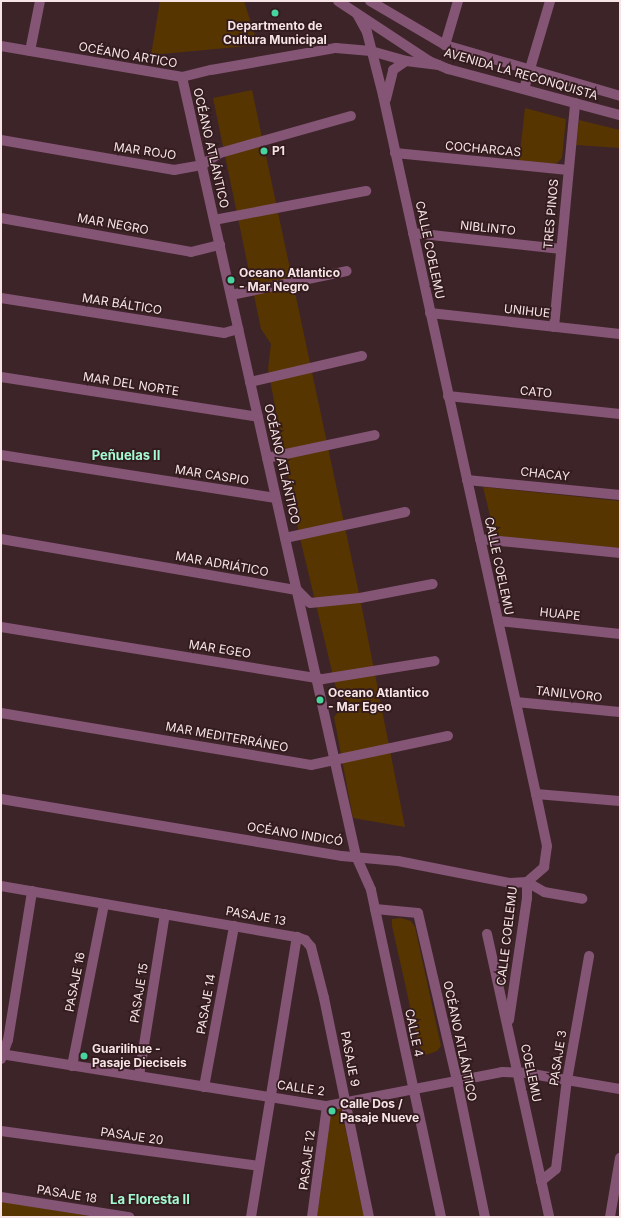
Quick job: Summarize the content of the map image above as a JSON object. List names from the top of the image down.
{
  "streets": {
    "street": [
      "OCÉANO ARTICO",
      "AVENIDA LA RECONQUISTA",
      "OCÉANO ATLÁNTICO",
      "COCHARCAS",
      "MAR ROJO",
      "TRES PINOS",
      "MAR NEGRO",
      "NIBLINTO",
      "CALLE COELEMU",
      "MAR BÁLTICO",
      "UNIHUE",
      "MAR DEL NORTE",
      "CATO",
      "CHACAY",
      "MAR CASPIO",
      "MAR ADRIÁTICO",
      "HUAPE",
      "MAR EGEO",
      "TANILVORO",
      "MAR MEDITERRÁNEO",
      "OCÉANO INDICÓ",
      "PASAJE 13",
      "PASAJE 16",
      "PASAJE 15",
      "PASAJE 14",
      "CALLE 4",
      "PASAJE 3",
      "PASAJE 9",
      "COELEMU",
      "CALLE 2",
      "PASAJE 20",
      "PASAJE 12",
      "PASAJE 18"
    ]
  },
  "crossings": [
    ["OCÉANO ARTICO", "AVENIDA LA RECONQUISTA"],
    ["OCÉANO ARTICO", "OCÉANO ATLÁNTICO"],
    ["OCÉANO ARTICO", "CALLE COELEMU"],
    ["AVENIDA LA RECONQUISTA", "TRES PINOS"],
    ["AVENIDA LA RECONQUISTA", "CALLE COELEMU"],
    ["OCÉANO ATLÁNTICO", "MAR ROJO"],
    ["OCÉANO ATLÁNTICO", "MAR NEGRO"],
    ["OCÉANO ATLÁNTICO", "MAR BÁLTICO"],
    ["OCÉANO ATLÁNTICO", "MAR DEL NORTE"],
    ["OCÉANO ATLÁNTICO", "MAR CASPIO"],
    ["OCÉANO ATLÁNTICO", "MAR ADRIÁTICO"],
    ["OCÉANO ATLÁNTICO", "MAR EGEO"],
    ["OCÉANO ATLÁNTICO", "MAR MEDITERRÁNEO"],
    ["OCÉANO ATLÁNTICO", "OCÉANO INDICÓ"],
    ["OCÉANO ATLÁNTICO", "CALLE 4"],
    ["OCÉANO ATLÁNTICO", "CALLE 2"],
    ["COCHARCAS", "TRES PINOS"],
    ["COCHARCAS", "CALLE COELEMU"],
    ["TRES PINOS", "NIBLINTO"],
    ["TRES PINOS", "UNIHUE"],
    ["NIBLINTO", "CALLE COELEMU"],
    ["CALLE COELEMU", "UNIHUE"],
    ["CALLE COELEMU", "CATO"],
    ["CALLE COELEMU", "CHACAY"],
    ["CALLE COELEMU", "HUAPE"],
    ["CALLE COELEMU", "TANILVORO"],
    ["CALLE COELEMU", "OCÉANO INDICÓ"],
    ["CALLE COELEMU", "COELEMU"],
    ["OCÉANO INDICÓ", "CALLE 4"],
    ["PASAJE 13", "PASAJE 16"],
    ["PASAJE 13", "PASAJE 15"],
    ["PASAJE 13", "PASAJE 14"],
    ["PASAJE 13", "PASAJE 9"],
    ["PASAJE 13", "CALLE 2"],
    ["PASAJE 13", "PASAJE 20"],
    ["PASAJE 16", "CALLE 2"],
    ["PASAJE 15", "CALLE 2"],
    ["PASAJE 14", "CALLE 2"],
    ["CALLE 4", "CALLE 2"],
    ["PASAJE 3", "COELEMU"],
    ["PASAJE 3", "CALLE 2"],
    ["PASAJE 9", "CALLE 2"],
    ["COELEMU", "CALLE 2"],
    ["CALLE 2", "PASAJE 12"]
  ],
  "districts": ["Peñuelas II", "La Floresta II"],
  "places": [
    "Departmento de Cultura Municipal",
    "P1",
    "Oceano Atlantico - Mar Negro",
    "Oceano Atlantico - Mar Egeo",
    "Guarilihue - Pasaje Dieciseis",
    "Calle Dos / Pasaje Nueve"
  ]
}
